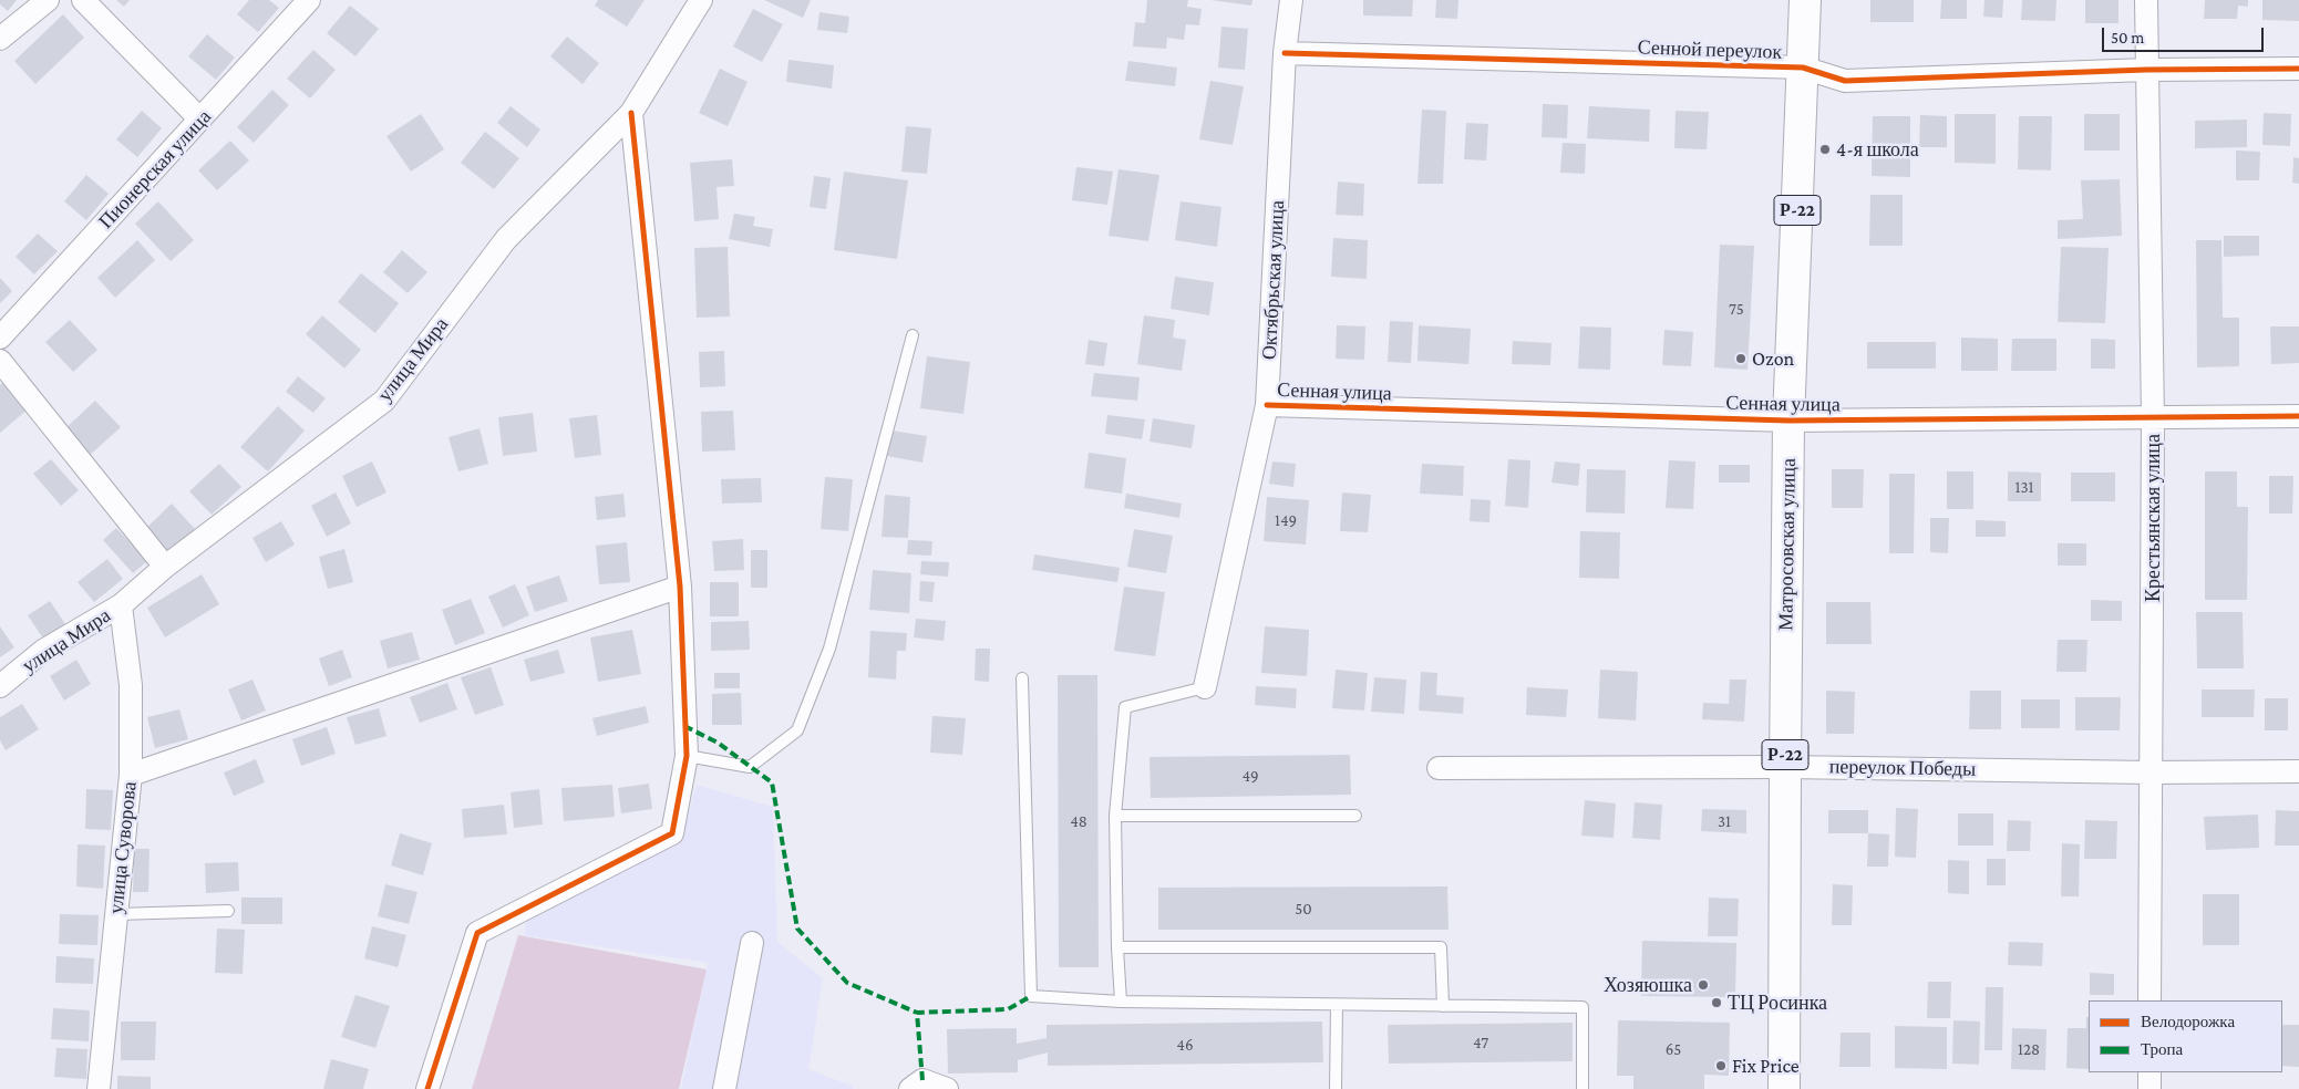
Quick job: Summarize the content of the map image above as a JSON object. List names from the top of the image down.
{
  "streets": {
    "highway": ["Р-22", "Матросовская улица"],
    "street": [
      "Сенной переулок",
      "Пионерская улица",
      "Октябрьская улица",
      "улица Мира",
      "Сенная улица",
      "Крестьянская улица",
      "переулок Победы",
      "улица Суворова"
    ]
  },
  "crossings": [
    ["Сенной переулок", "Октябрьская улица"],
    ["Сенной переулок", "Крестьянская улица"],
    ["Сенной переулок", "Матросовская улица"],
    ["Октябрьская улица", "Сенная улица"],
    ["улица Мира", "улица Суворова"],
    ["Сенная улица", "Крестьянская улица"],
    ["Сенная улица", "Матросовская улица"],
    ["Крестьянская улица", "переулок Победы"],
    ["Матросовская улица", "переулок Победы"]
  ],
  "places": [
    "4-я школа",
    "Ozon",
    "Хозяюшка",
    "ТЦ Росинка",
    "Fix Price"
  ],
  "house_numbers": [
    "75",
    "131",
    "149",
    "49",
    "48",
    "31",
    "50",
    "47",
    "46",
    "65",
    "128"
  ],
  "legend": ["Велодорожка", "Тропа"],
  "scale_bar": "50 m"
}
